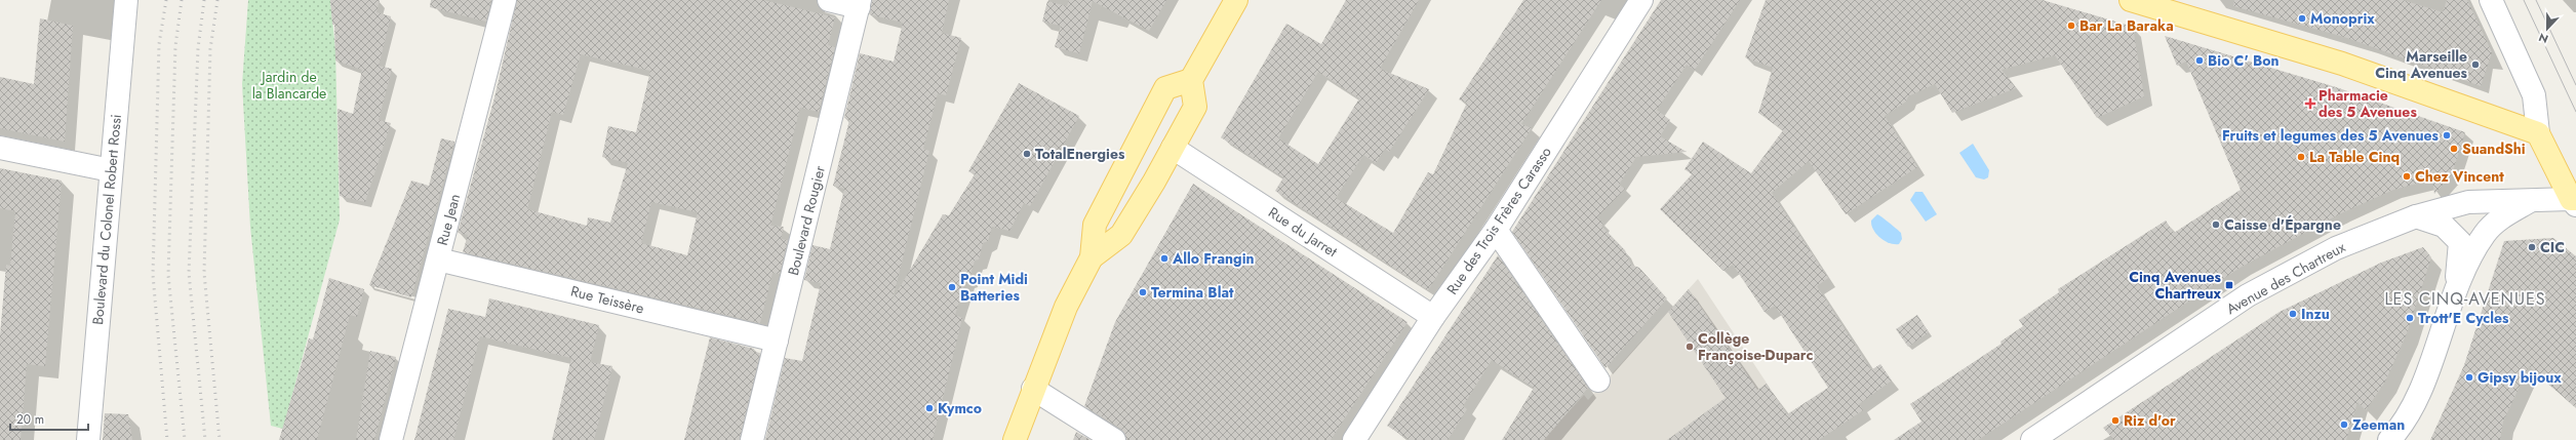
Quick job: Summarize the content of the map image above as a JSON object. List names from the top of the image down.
{
  "streets": {
    "street": [
      "Boulevard du Colonel Robert Rossi",
      "Rue Jean",
      "Boulevard Rougier",
      "Rue des Trois Frères Carasso",
      "Rue du Jarret",
      "Avenue des Chartreux",
      "Rue Teissère"
    ]
  },
  "crossings": [
    ["Rue Jean", "Rue Teissère"],
    ["Boulevard Rougier", "Rue Teissère"],
    ["Rue des Trois Frères Carasso", "Rue du Jarret"]
  ],
  "districts": ["LES CINQ-AVENUES"],
  "parks": ["Jardin de la Blancarde"],
  "places": {
    "other": [
      "Monoprix",
      "Bar La Baraka",
      "Bio C' Bon",
      "Marseille Cinq Avenues",
      "Fruits et legumes des 5 Avenues",
      "SuandShi",
      "TotalEnergies",
      "La Table Cinq",
      "Chez Vincent",
      "Caisse d'Épargne",
      "CIC",
      "Allo Frangin",
      "Point Midi Batteries",
      "Termina Blat",
      "Inzu",
      "Trott'E Cycles",
      "Collège Françoise-Duparc",
      "Gipsy bijoux",
      "Kymco",
      "Riz d'or",
      "Zeeman"
    ],
    "health": ["Pharmacie des 5 Avenues"],
    "transit": ["Cinq Avenues Chartreux"]
  },
  "scale_bar": "20 m",
  "north": "bottom"
}
